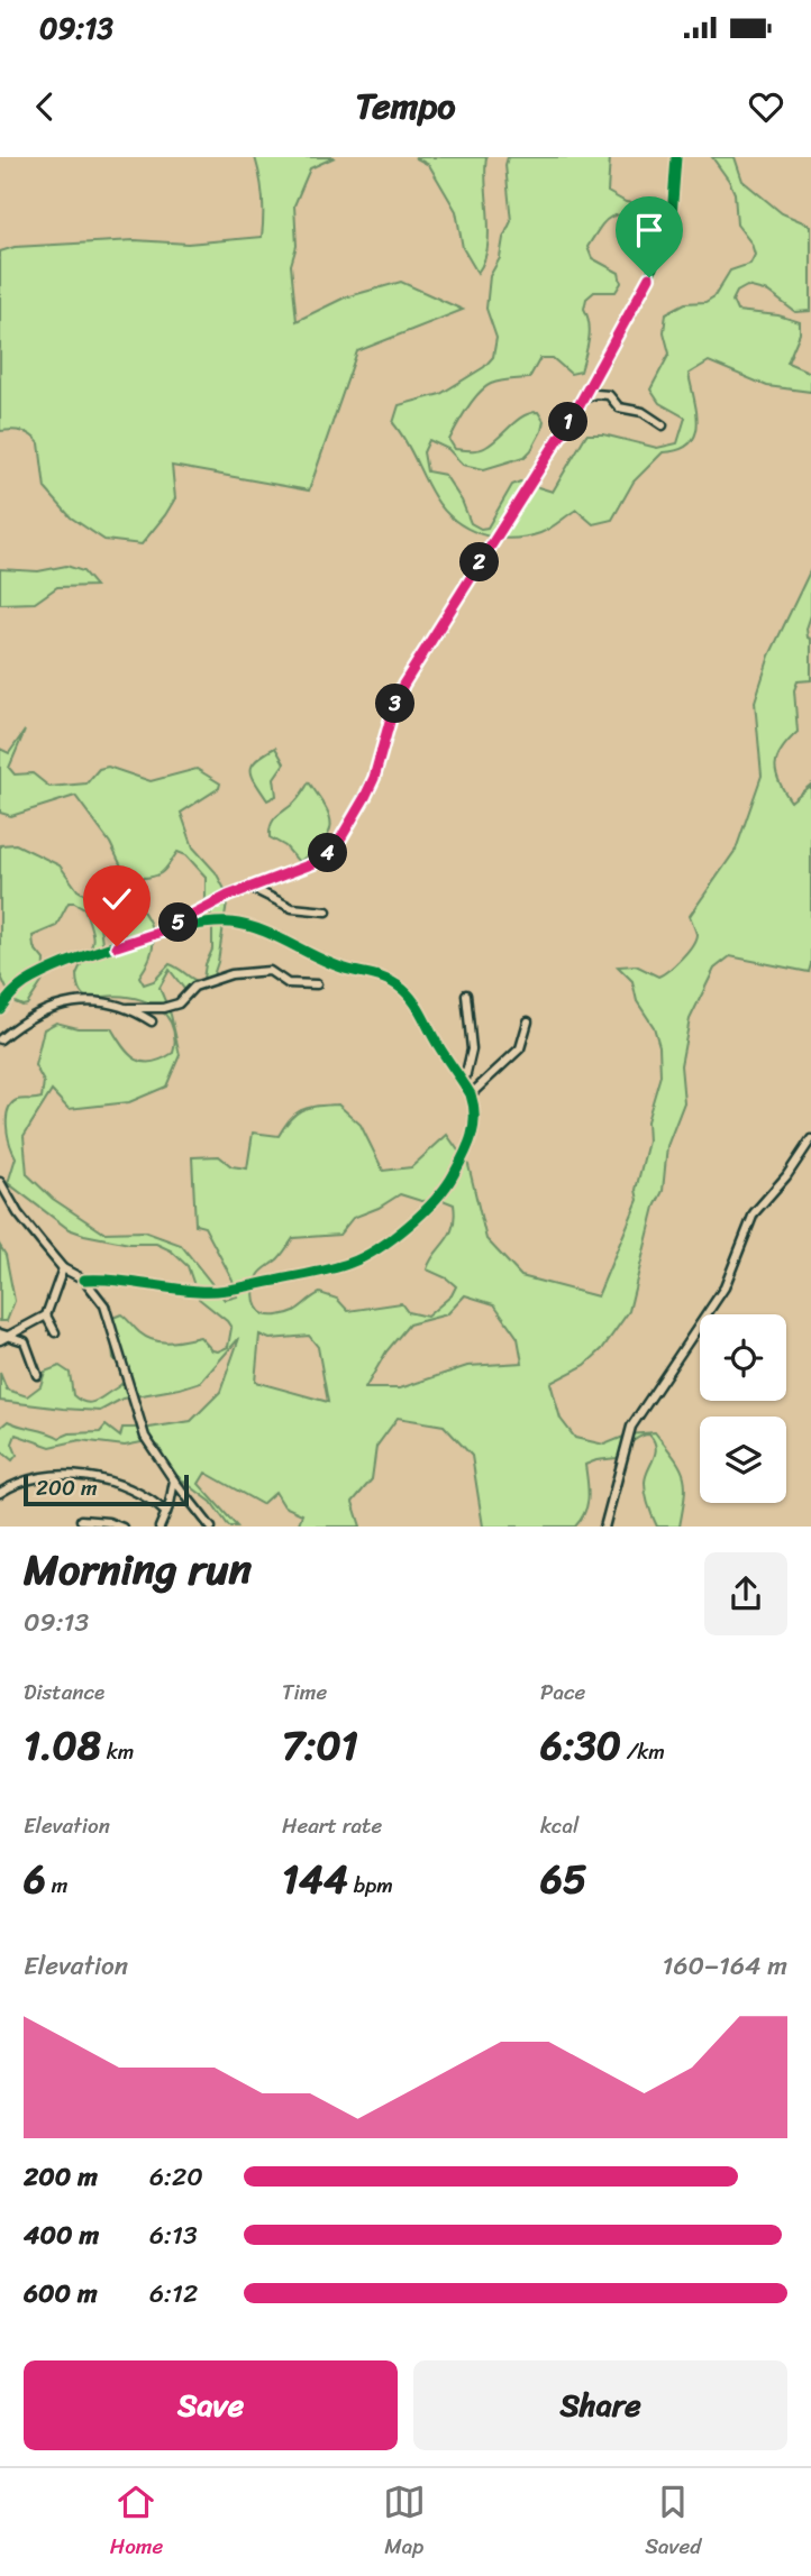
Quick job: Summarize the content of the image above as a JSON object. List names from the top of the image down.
{
  "scale_bar": "200 m",
  "page": {
    "status": "09:13",
    "header": "Tempo",
    "pins": [
      "1",
      "2",
      "3",
      "4",
      "5"
    ],
    "scale": "200 m",
    "heading": ["Morning run", "09:13"],
    "stats": [
      ["Distance", "1.08 km"],
      ["Time", "7:01"],
      ["Pace", "6:30 /km"],
      ["Elevation", "6 m"],
      ["Heart rate", "144 bpm"],
      ["kcal", "65"]
    ],
    "chart": ["Elevation", "160–164 m"],
    "list": [
      {
        "name": "200 m",
        "note": "6:20"
      },
      {
        "name": "400 m",
        "note": "6:13"
      },
      {
        "name": "600 m",
        "note": "6:12"
      }
    ],
    "buttons": ["Save", "Share"],
    "tabs": ["Home", "Map", "Saved"]
  }
}
